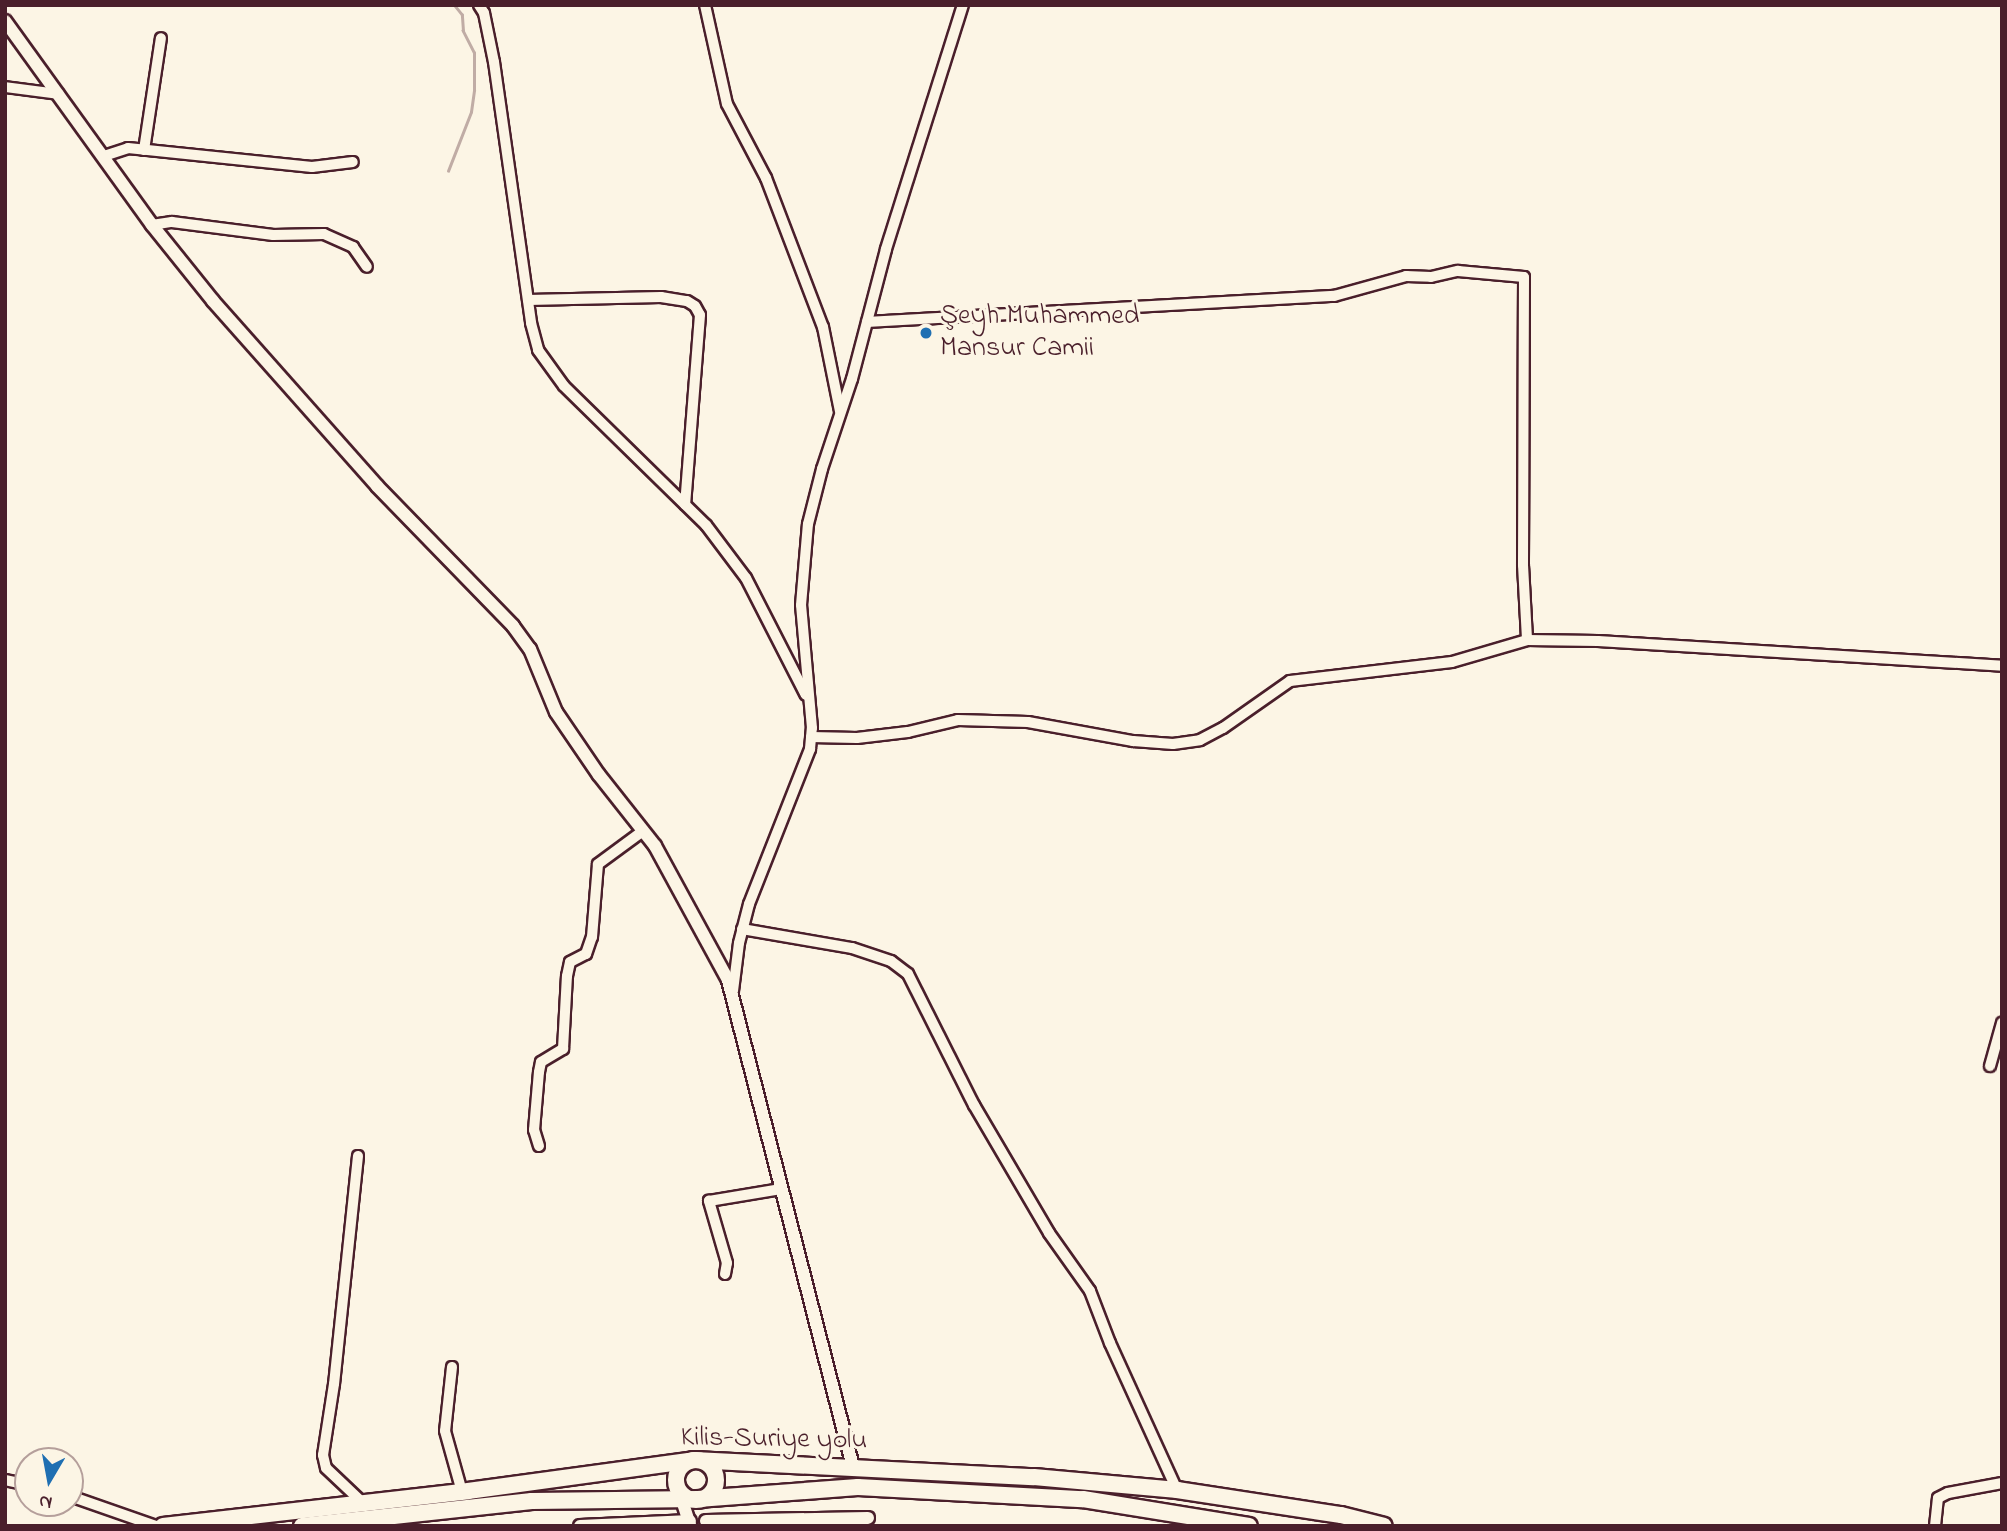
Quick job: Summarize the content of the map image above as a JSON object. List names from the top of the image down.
{
  "streets": {
    "highway": ["Kilis-Suriye yolu"]
  },
  "places": ["Şeyh Muhammed Mansur Camii"],
  "north": "bottom"
}
